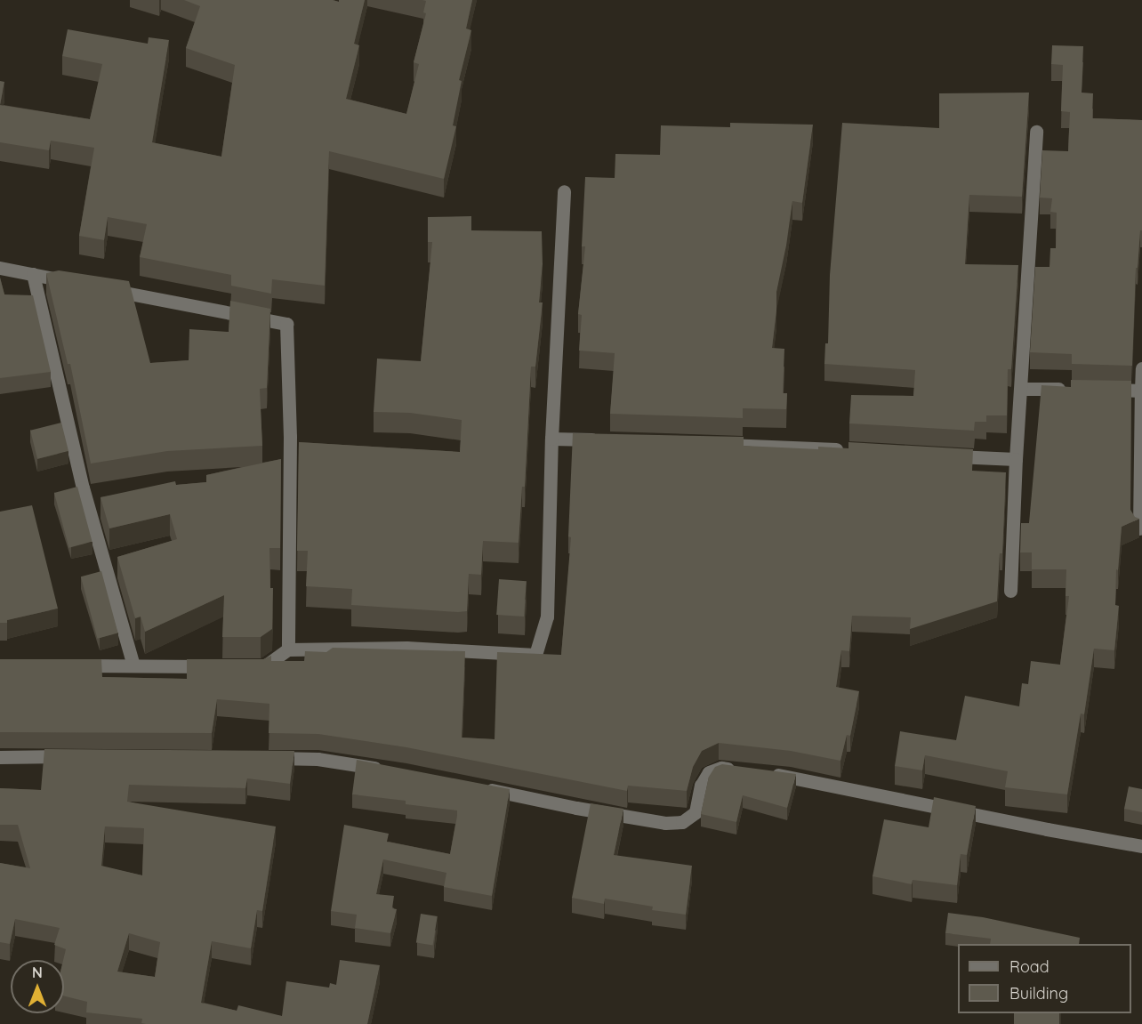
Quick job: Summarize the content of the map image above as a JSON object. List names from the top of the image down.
{
  "legend": ["Road", "Building"],
  "north": "top"
}
